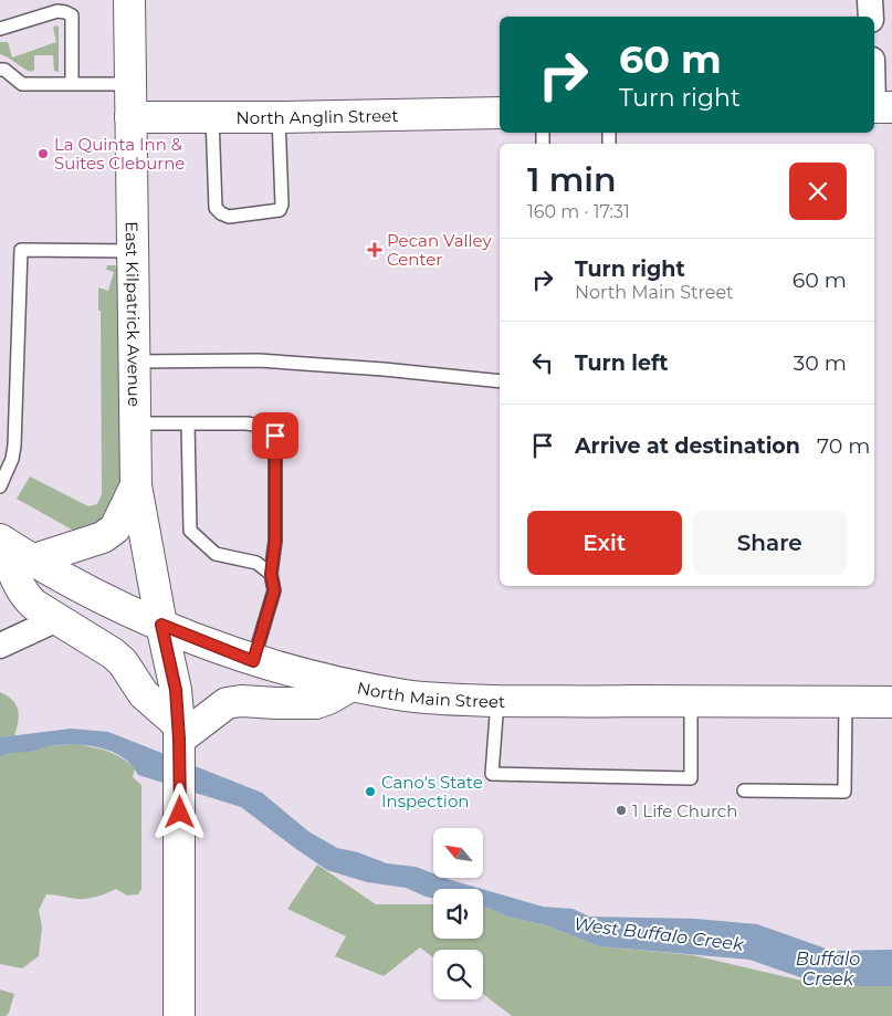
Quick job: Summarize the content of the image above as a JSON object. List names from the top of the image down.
{
  "streets": {
    "main road": ["North Anglin Street", "East Kilpatrick Avenue", "North Main Street"]
  },
  "crossings": [
    ["North Anglin Street", "East Kilpatrick Avenue"],
    ["East Kilpatrick Avenue", "North Main Street"]
  ],
  "water": ["West Buffalo Creek", "Buffalo Creek"],
  "places": {
    "other": ["La Quinta Inn & Suites Cleburne", "Cano's State Inspection", "1 Life Church"],
    "health": ["Pecan Valley Center"]
  },
  "north": "top left",
  "page": {
    "turn": ["60 m", "Turn right"],
    "heading": ["1 min", "160 m · 17:31"],
    "list": [
      {
        "name": "Turn right",
        "note": "North Main Street",
        "value": "60 m"
      },
      {
        "name": "Turn left",
        "value": "30 m"
      },
      {
        "name": "Arrive at destination",
        "value": "70 m"
      }
    ],
    "buttons": ["Exit", "Share"]
  }
}
